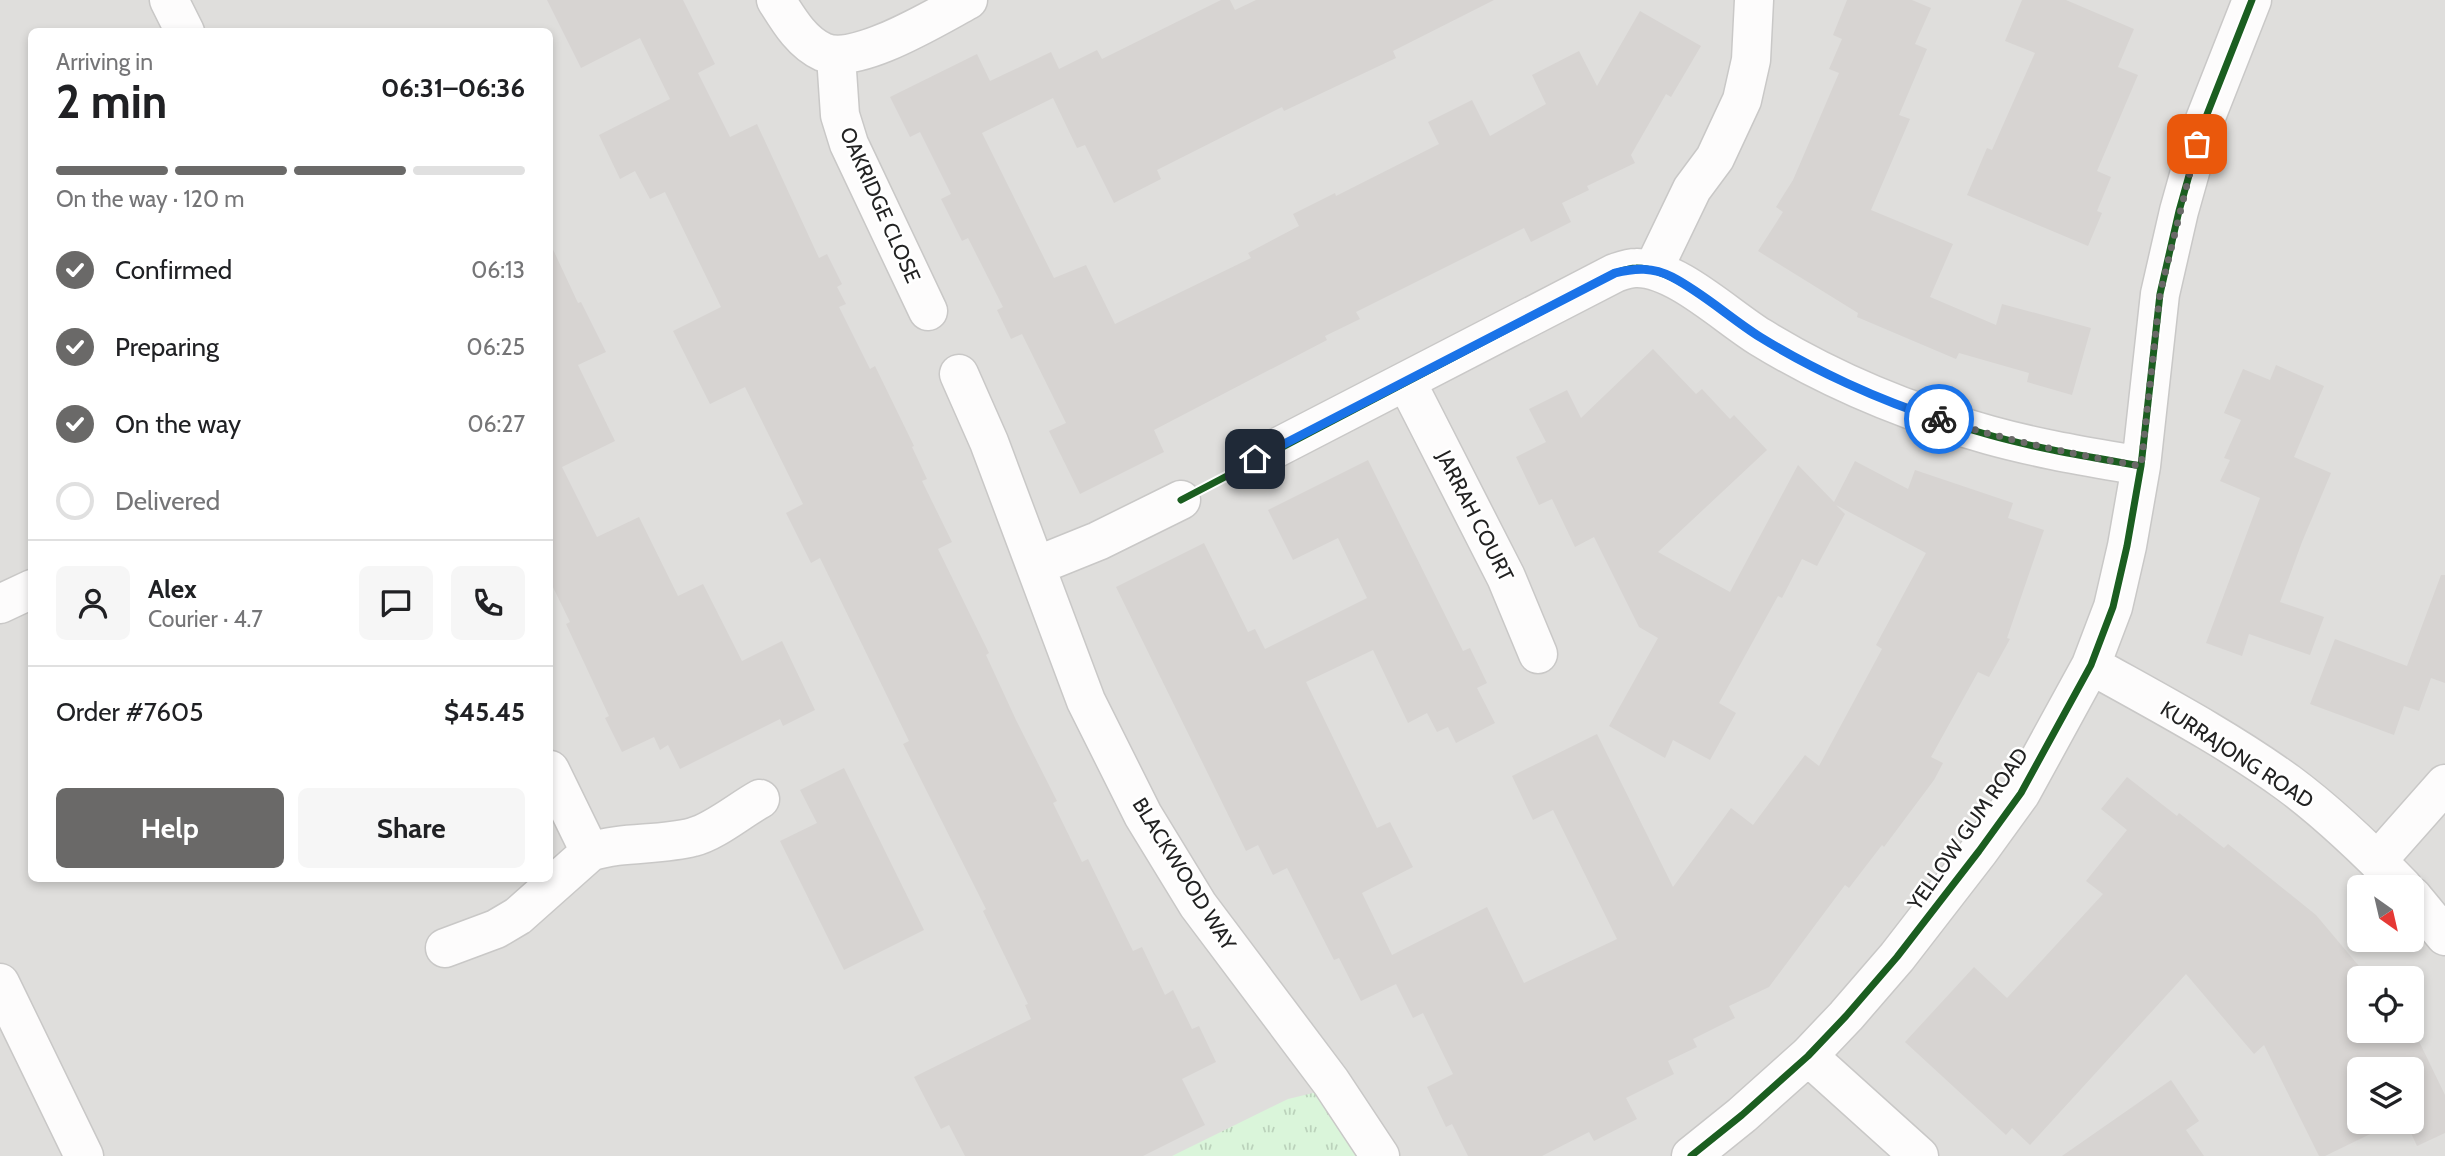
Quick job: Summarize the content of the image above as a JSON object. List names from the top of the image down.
{
  "streets": {
    "street": [
      "OAKRIDGE CLOSE",
      "JARRAH COURT",
      "KURRAJONG ROAD",
      "YELLOW GUM ROAD",
      "BLACKWOOD WAY"
    ]
  },
  "crossings": [
    ["KURRAJONG ROAD", "YELLOW GUM ROAD"]
  ],
  "north": "bottom right",
  "page": {
    "heading": ["2 min", "Arriving in", "06:31–06:36"],
    "panel": [
      "Alex",
      "Courier · 4.7",
      "Order #7605",
      "$45.45"
    ],
    "bar": "On the way · 120 m",
    "list": [
      ["Confirmed", "06:13"],
      ["Preparing", "06:25"],
      ["On the way", "06:27"],
      "Delivered"
    ],
    "buttons": ["Help", "Share"]
  }
}
